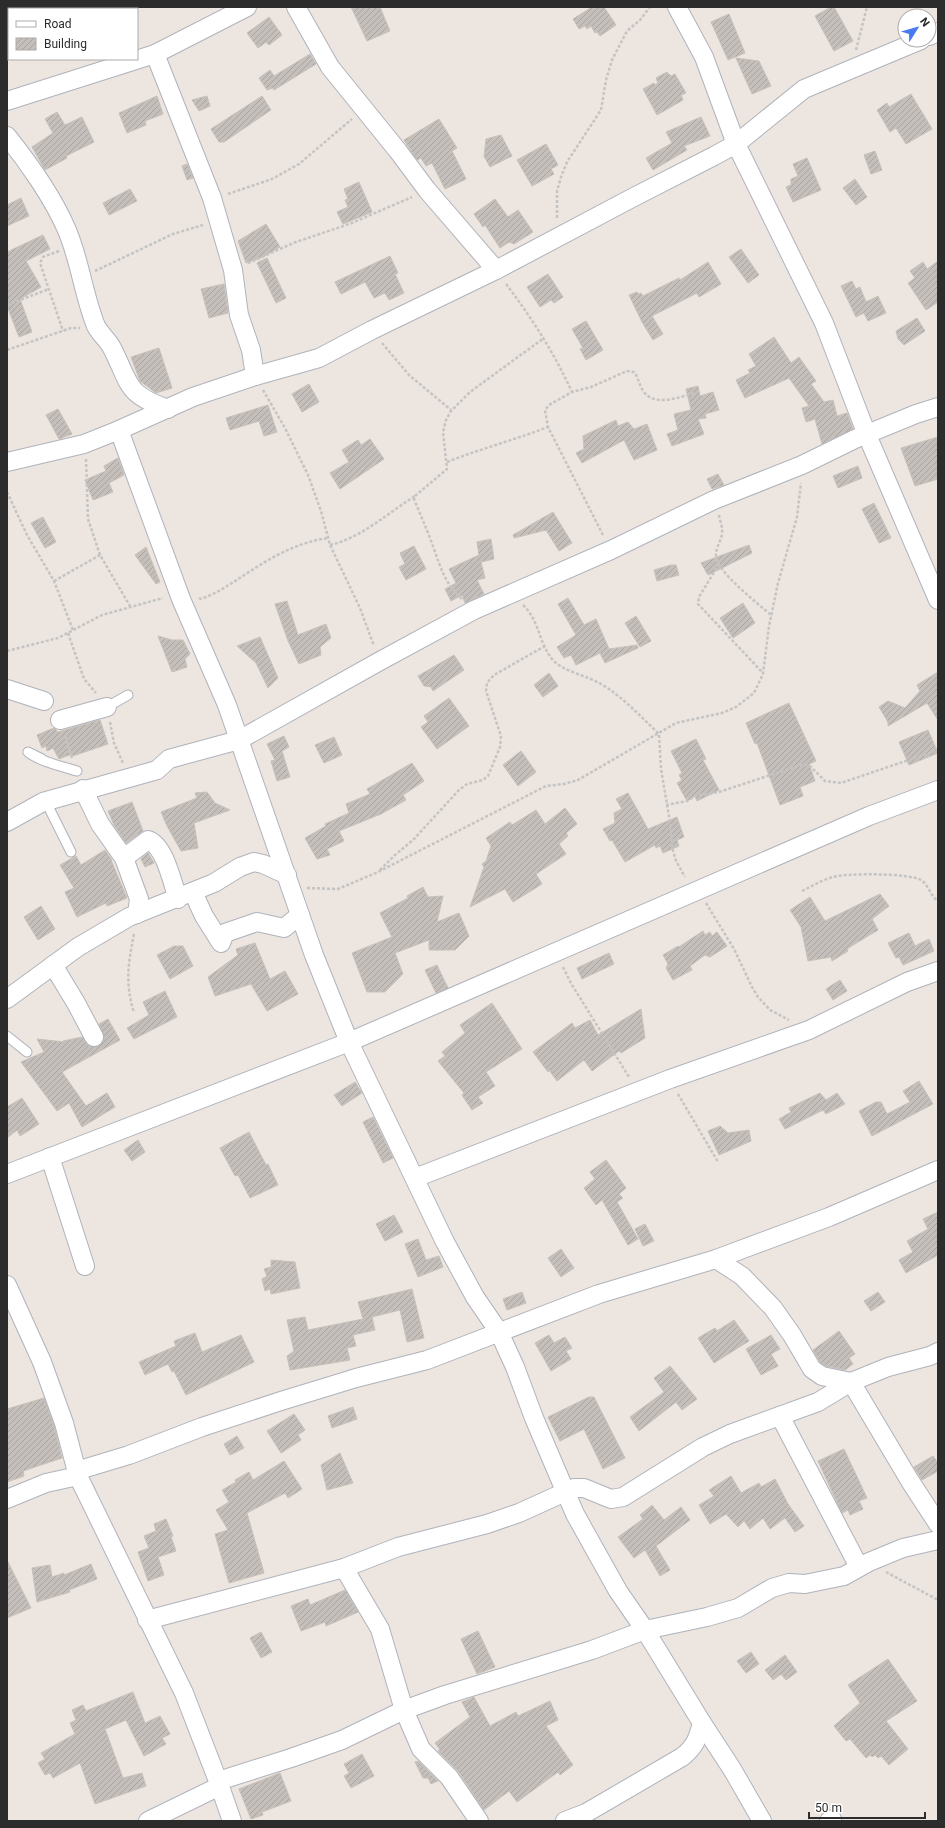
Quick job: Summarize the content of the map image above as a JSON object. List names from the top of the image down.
{
  "legend": ["Road", "Building"],
  "scale_bar": "50 m",
  "north": "top right"
}
